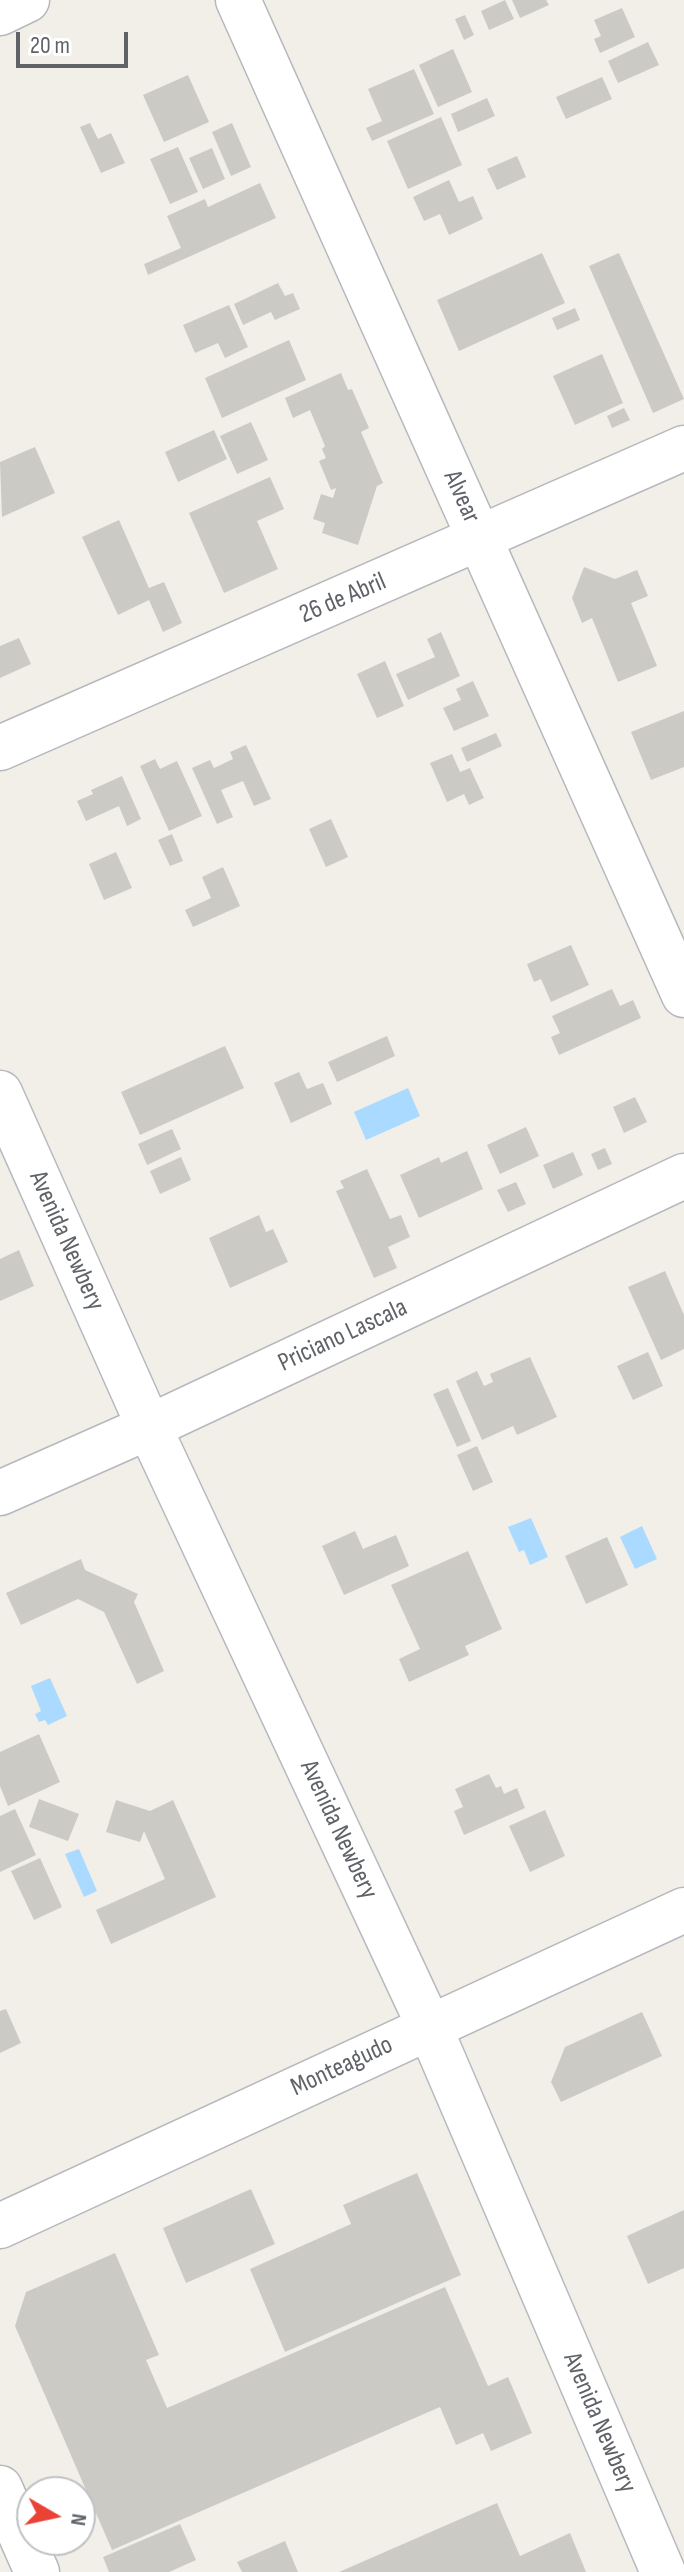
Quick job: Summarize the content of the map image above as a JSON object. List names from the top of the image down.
{
  "streets": {
    "street": [
      "Alvear",
      "26 de Abril",
      "Avenida Newbery",
      "Priciano Lascala",
      "Monteagudo"
    ]
  },
  "crossings": [
    ["Alvear", "26 de Abril"],
    ["Avenida Newbery", "Priciano Lascala"],
    ["Avenida Newbery", "Monteagudo"]
  ],
  "scale_bar": "20 m",
  "north": "right"
}
